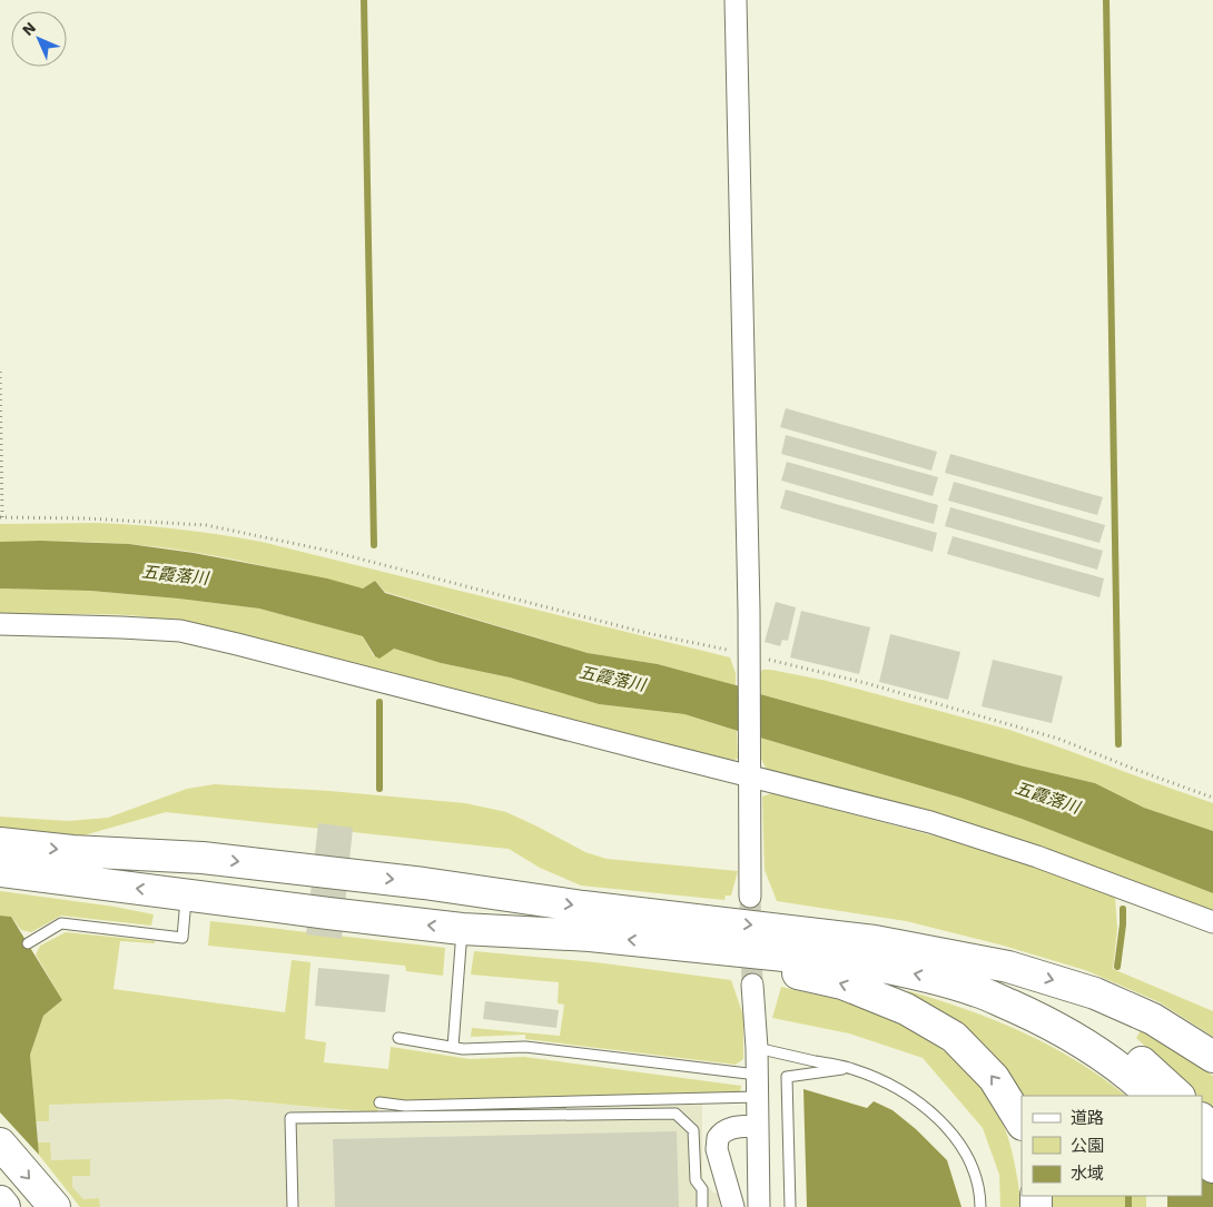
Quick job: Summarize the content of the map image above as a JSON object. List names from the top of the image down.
{
  "water": ["五霞落川"],
  "legend": ["道路", "公園", "水域"],
  "north": "top left"
}
